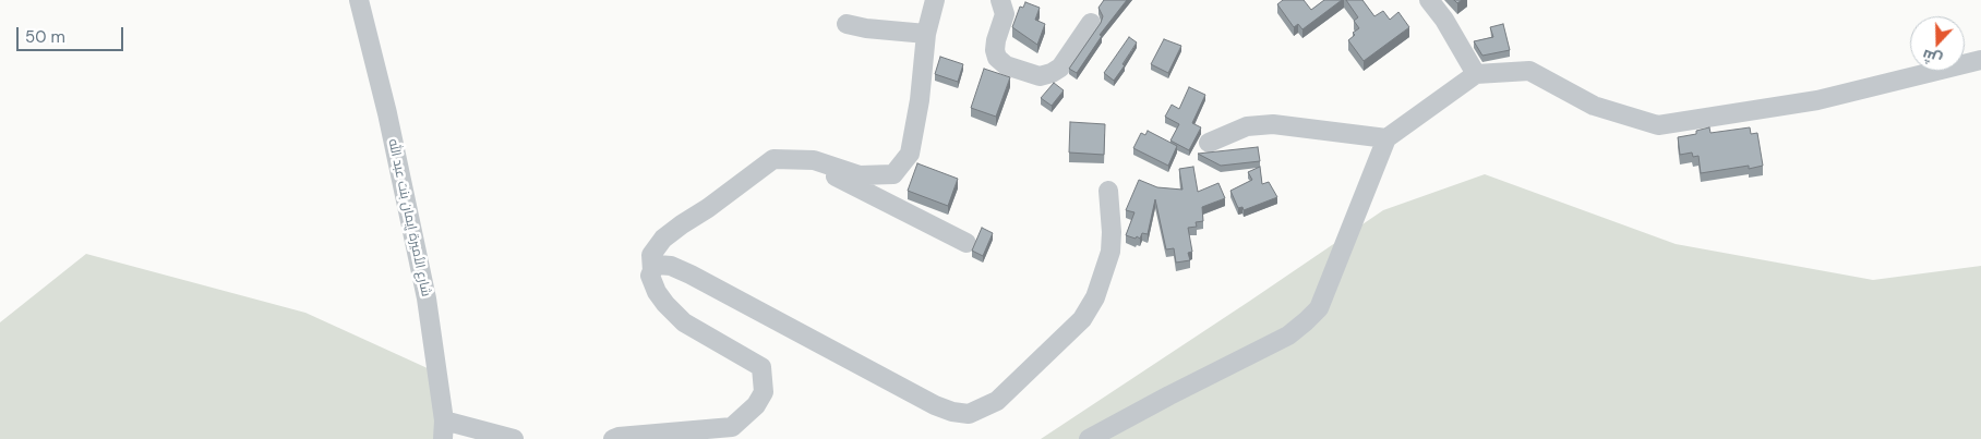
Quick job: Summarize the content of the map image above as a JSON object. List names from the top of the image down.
{
  "streets": {
    "street": ["شارع الأميرة إيمان بنت عبد الله"]
  },
  "scale_bar": "50 m",
  "north": "bottom"
}
